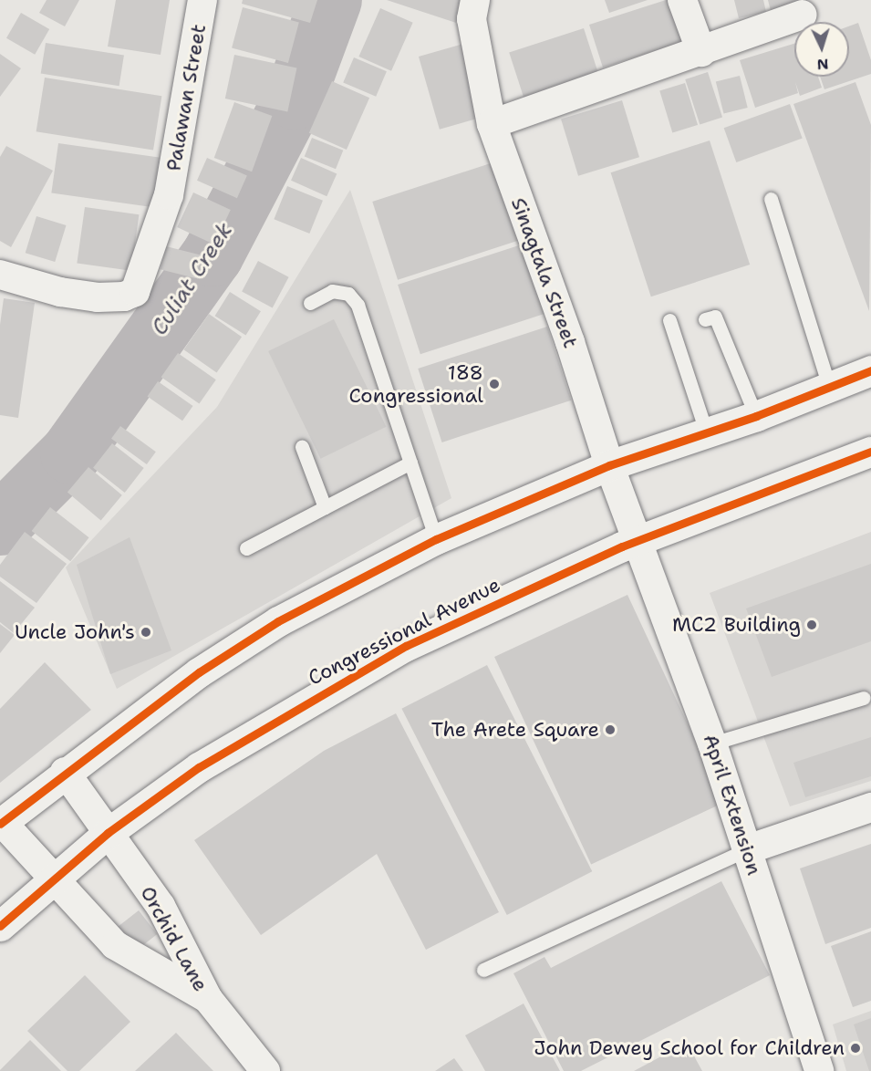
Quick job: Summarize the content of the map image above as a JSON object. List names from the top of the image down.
{
  "streets": {
    "main road": ["Congressional Avenue"],
    "street": [
      "Palawan Street",
      "Sinagtala Street",
      "April Extension",
      "Orchid Lane"
    ]
  },
  "crossings": [
    ["Sinagtala Street", "Congressional Avenue"],
    ["Sinagtala Street", "April Extension"],
    ["Congressional Avenue", "April Extension"],
    ["Congressional Avenue", "Orchid Lane"]
  ],
  "water": ["Culiat Creek"],
  "places": [
    "188 Congressional",
    "MC2 Building",
    "Uncle John's",
    "The Arete Square",
    "John Dewey School for Children"
  ],
  "north": "bottom"
}
